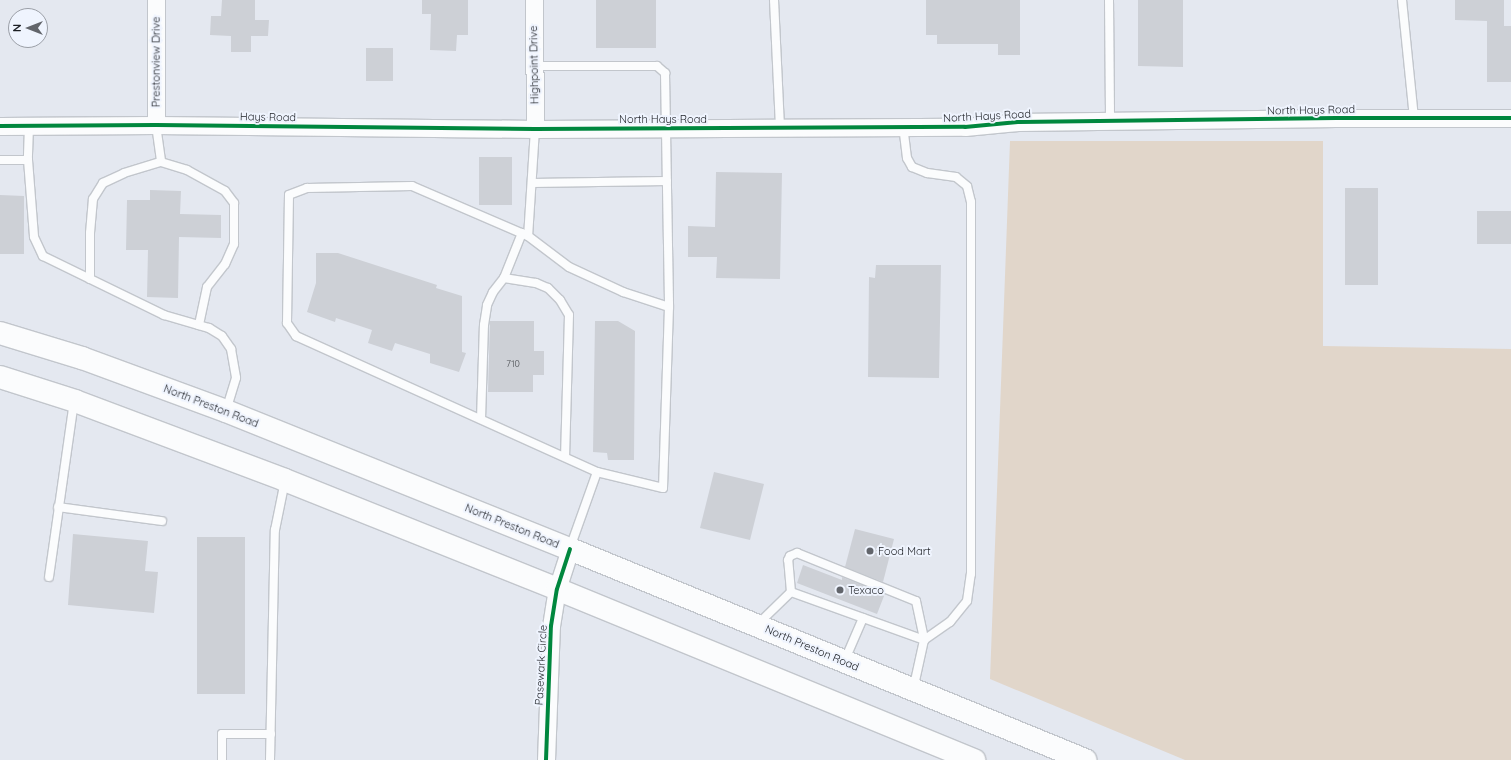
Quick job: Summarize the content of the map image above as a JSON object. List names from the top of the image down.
{
  "streets": {
    "main road": ["North Preston Road"],
    "street": [
      "Prestonview Drive",
      "Highpoint Drive",
      "North Hays Road",
      "Hays Road",
      "Pasewark Circle"
    ]
  },
  "crossings": [
    ["Prestonview Drive", "Hays Road"],
    ["Highpoint Drive", "North Hays Road"],
    ["Highpoint Drive", "Hays Road"],
    ["North Hays Road", "Hays Road"],
    ["North Preston Road", "Pasewark Circle"]
  ],
  "places": ["Food Mart", "Texaco"],
  "house_numbers": ["710"],
  "north": "left"
}
